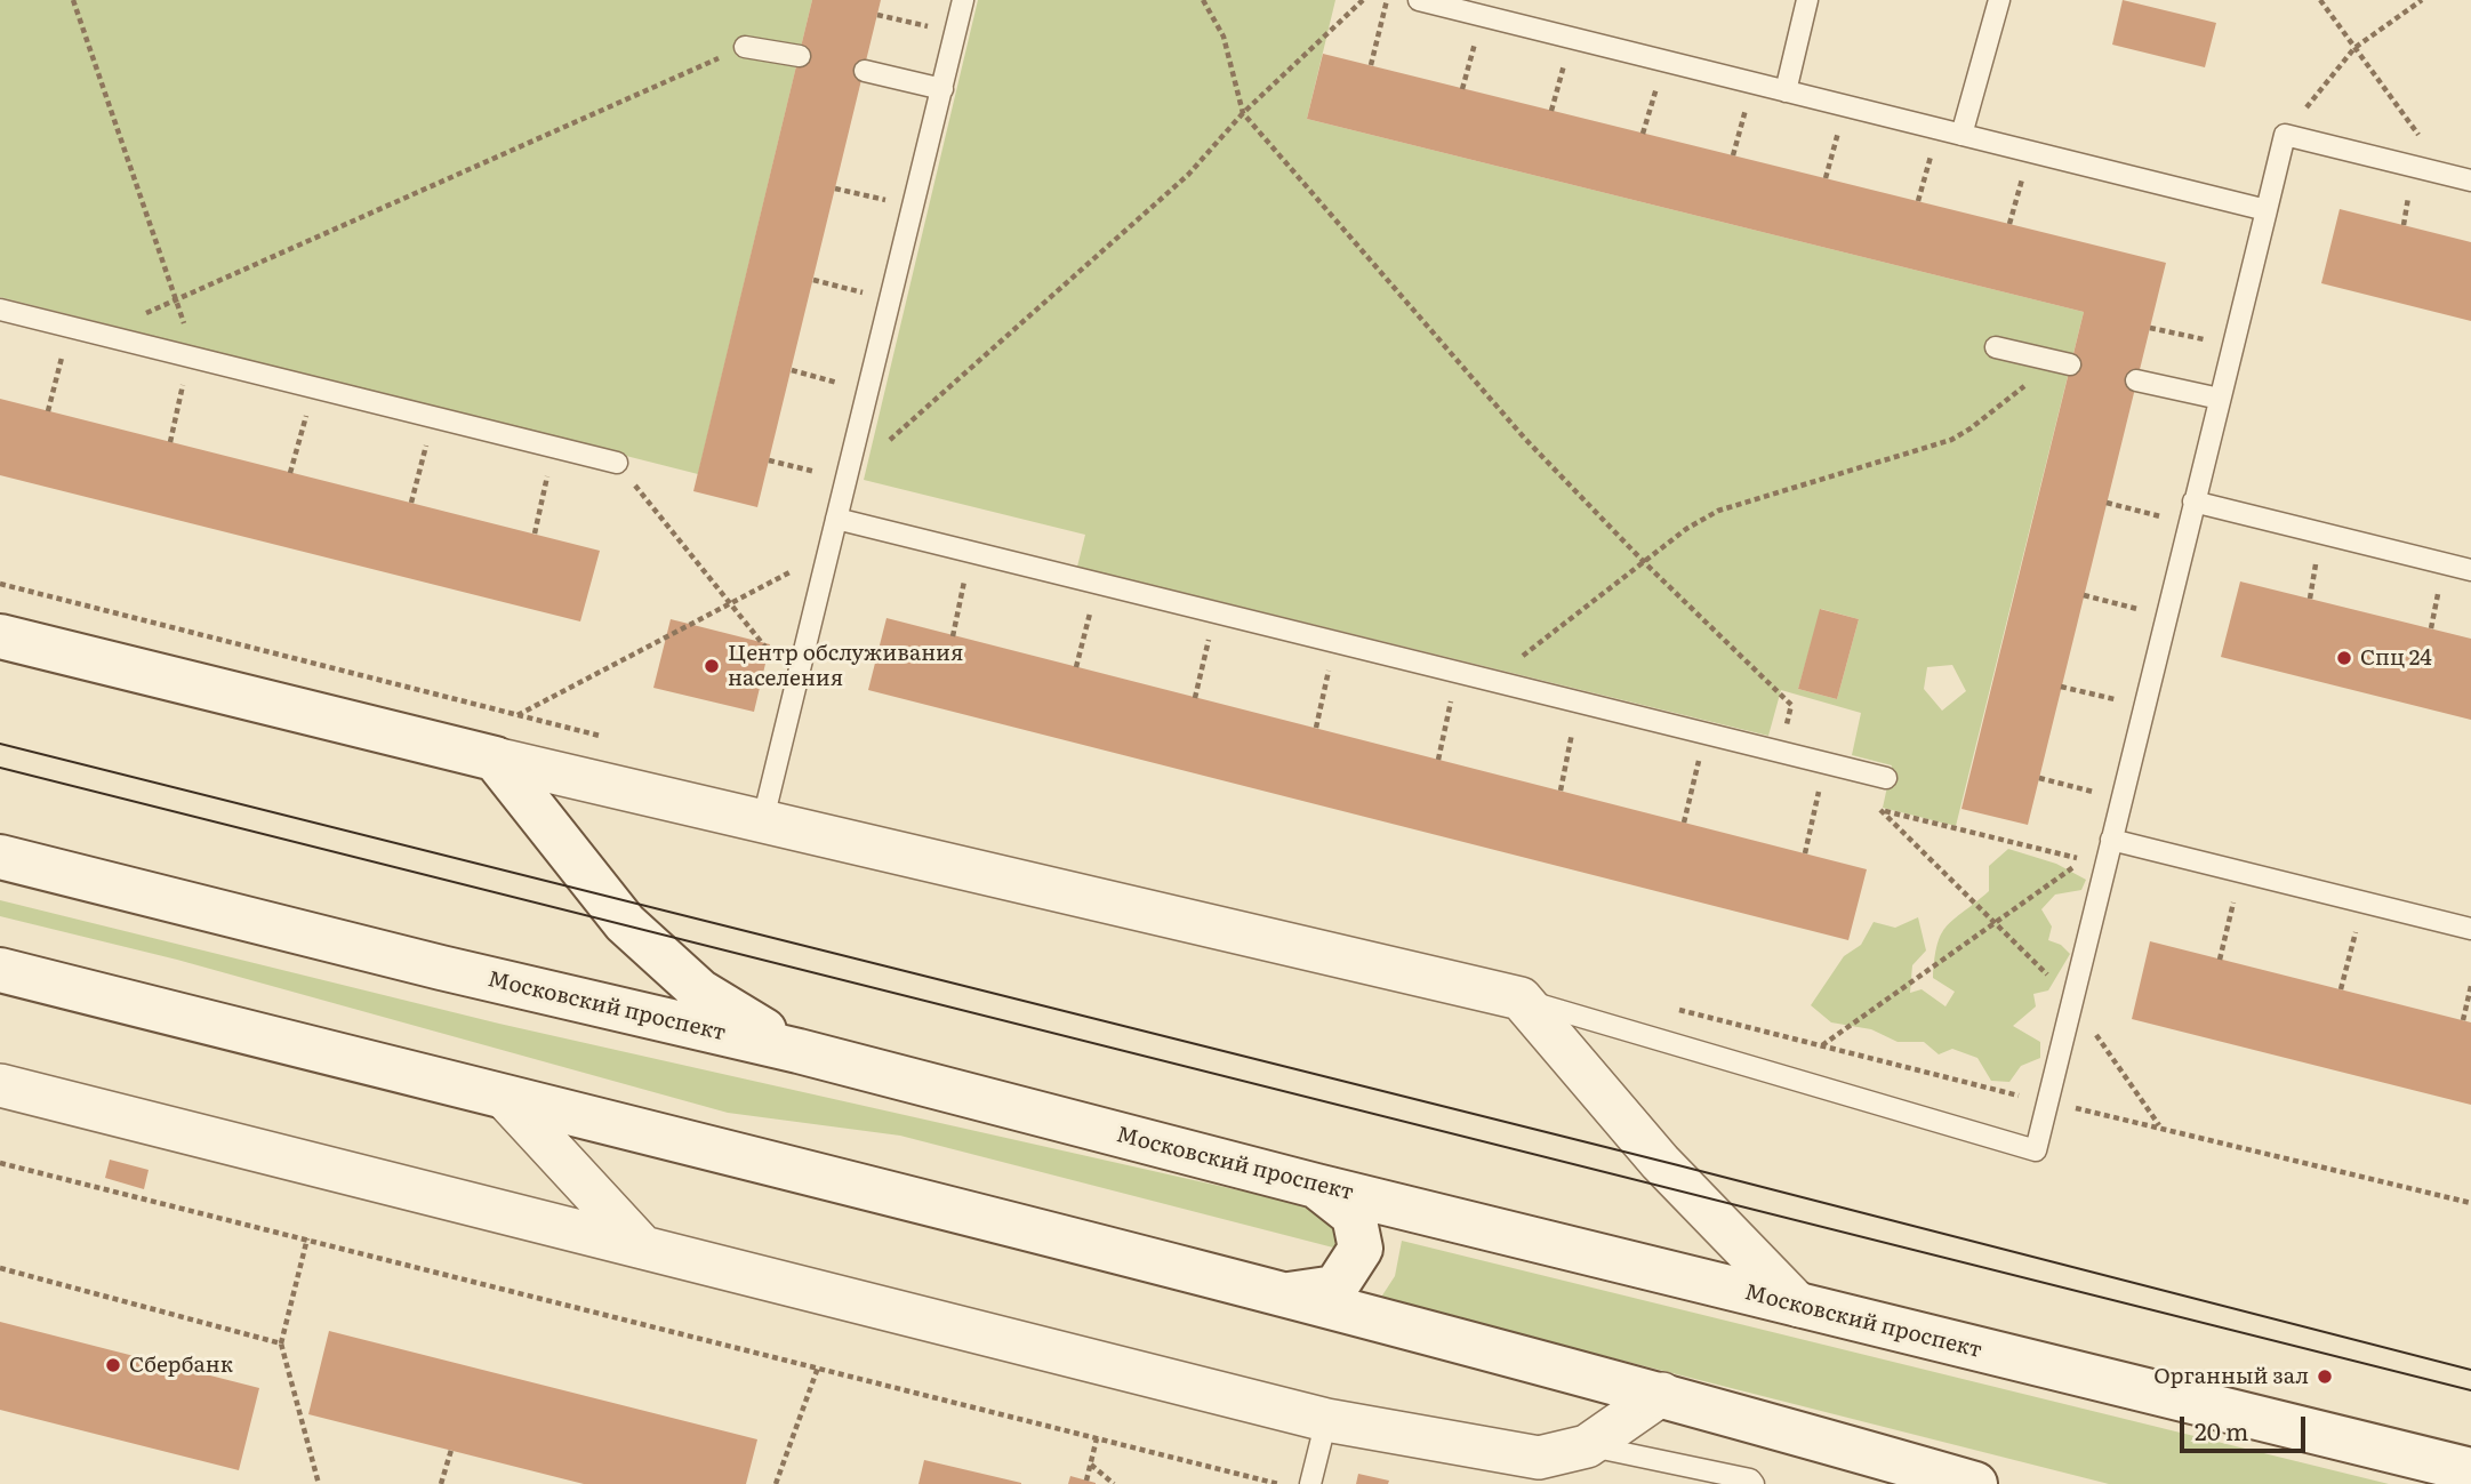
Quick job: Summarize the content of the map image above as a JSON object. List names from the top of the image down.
{
  "streets": {
    "main road": ["Московский проспект"]
  },
  "places": [
    "Спц 24",
    "Центр обслуживания населения",
    "Сбербанк",
    "Органный зал"
  ],
  "scale_bar": "20 m"
}
